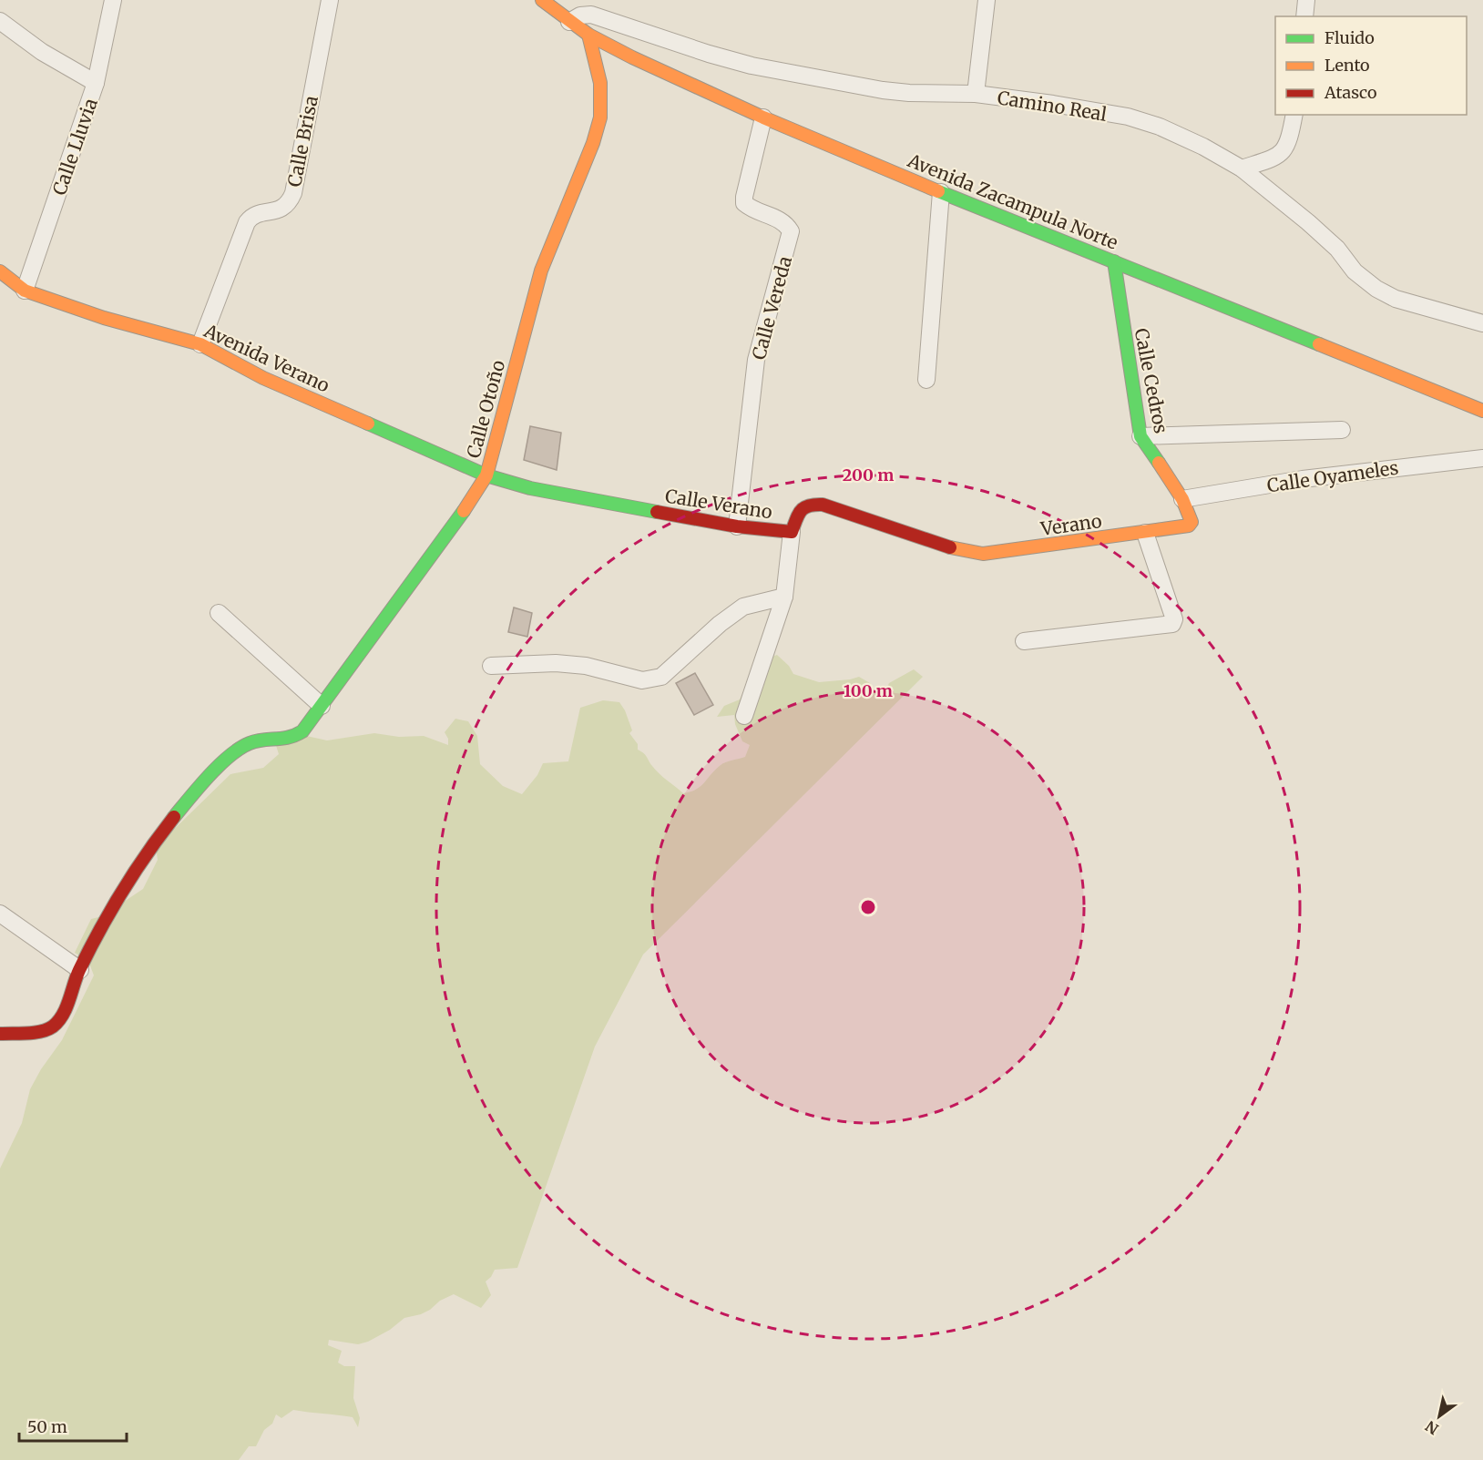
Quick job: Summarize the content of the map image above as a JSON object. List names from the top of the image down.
{
  "streets": {
    "street": [
      "Camino Real",
      "Calle Brisa",
      "Calle Lluvia",
      "Avenida Zacampula Norte",
      "Calle Vereda",
      "Avenida Verano",
      "Calle Cedros",
      "Calle Otoño",
      "Calle Oyameles",
      "Calle Verano",
      "Verano"
    ]
  },
  "crossings": [
    ["Camino Real", "Avenida Zacampula Norte"],
    ["Calle Brisa", "Avenida Verano"],
    ["Calle Lluvia", "Avenida Verano"],
    ["Avenida Zacampula Norte", "Calle Vereda"],
    ["Avenida Zacampula Norte", "Calle Cedros"],
    ["Avenida Zacampula Norte", "Calle Otoño"],
    ["Calle Vereda", "Calle Verano"],
    ["Avenida Verano", "Calle Otoño"],
    ["Avenida Verano", "Calle Verano"],
    ["Calle Cedros", "Calle Oyameles"],
    ["Calle Cedros", "Verano"],
    ["Calle Otoño", "Calle Verano"],
    ["Calle Verano", "Verano"]
  ],
  "legend": ["Fluido", "Lento", "Atasco"],
  "scale_bar": "50 m",
  "north": "bottom left",
  "rings": ["200 m", "100 m"]
}
